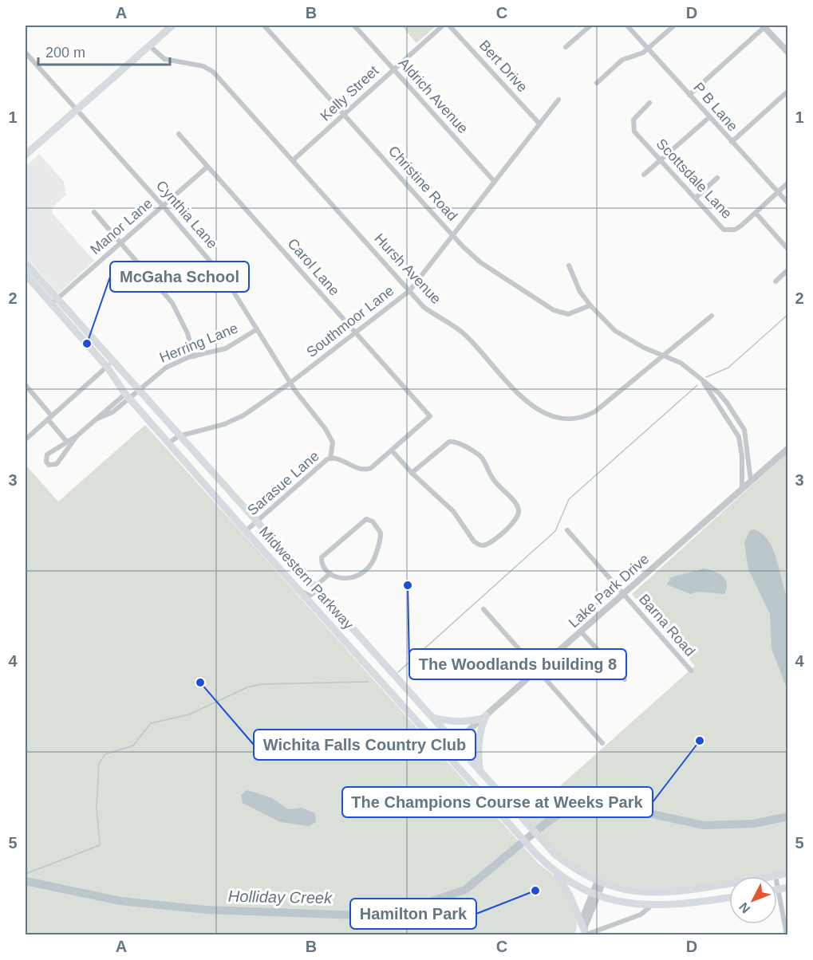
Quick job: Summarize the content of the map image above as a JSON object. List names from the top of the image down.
{
  "streets": {
    "main road": ["Midwestern Parkway"],
    "street": [
      "Bert Drive",
      "Kelly Street",
      "Aldrich Avenue",
      "P B Lane",
      "Scottsdale Lane",
      "Christine Road",
      "Cynthia Lane",
      "Manor Lane",
      "Carol Lane",
      "Hursh Avenue",
      "Southmoor Lane",
      "Herring Lane",
      "Sarasue Lane",
      "Lake Park Drive",
      "Barna Road"
    ]
  },
  "crossings": [
    ["Bert Drive", "Southmoor Lane"],
    ["Kelly Street", "Aldrich Avenue"],
    ["Kelly Street", "Christine Road"],
    ["Kelly Street", "Hursh Avenue"],
    ["Aldrich Avenue", "Southmoor Lane"],
    ["P B Lane", "Scottsdale Lane"],
    ["Christine Road", "Southmoor Lane"],
    ["Cynthia Lane", "Manor Lane"],
    ["Cynthia Lane", "Southmoor Lane"],
    ["Cynthia Lane", "Herring Lane"],
    ["Cynthia Lane", "Sarasue Lane"],
    ["Manor Lane", "Carol Lane"],
    ["Manor Lane", "Midwestern Parkway"],
    ["Carol Lane", "Southmoor Lane"],
    ["Carol Lane", "Sarasue Lane"],
    ["Hursh Avenue", "Southmoor Lane"],
    ["Southmoor Lane", "Midwestern Parkway"],
    ["Herring Lane", "Midwestern Parkway"],
    ["Sarasue Lane", "Midwestern Parkway"],
    ["Midwestern Parkway", "Lake Park Drive"],
    ["Lake Park Drive", "Barna Road"]
  ],
  "water": ["Holliday Creek"],
  "places": [
    "McGaha School",
    "The Woodlands building 8",
    "Wichita Falls Country Club",
    "The Champions Course at Weeks Park",
    "Hamilton Park"
  ],
  "scale_bar": "200 m",
  "north": "bottom left",
  "grid": {
    "columns": [
      "A",
      "B",
      "C",
      "D"
    ],
    "rows": [
      "1",
      "2",
      "3",
      "4",
      "5"
    ]
  }
}
